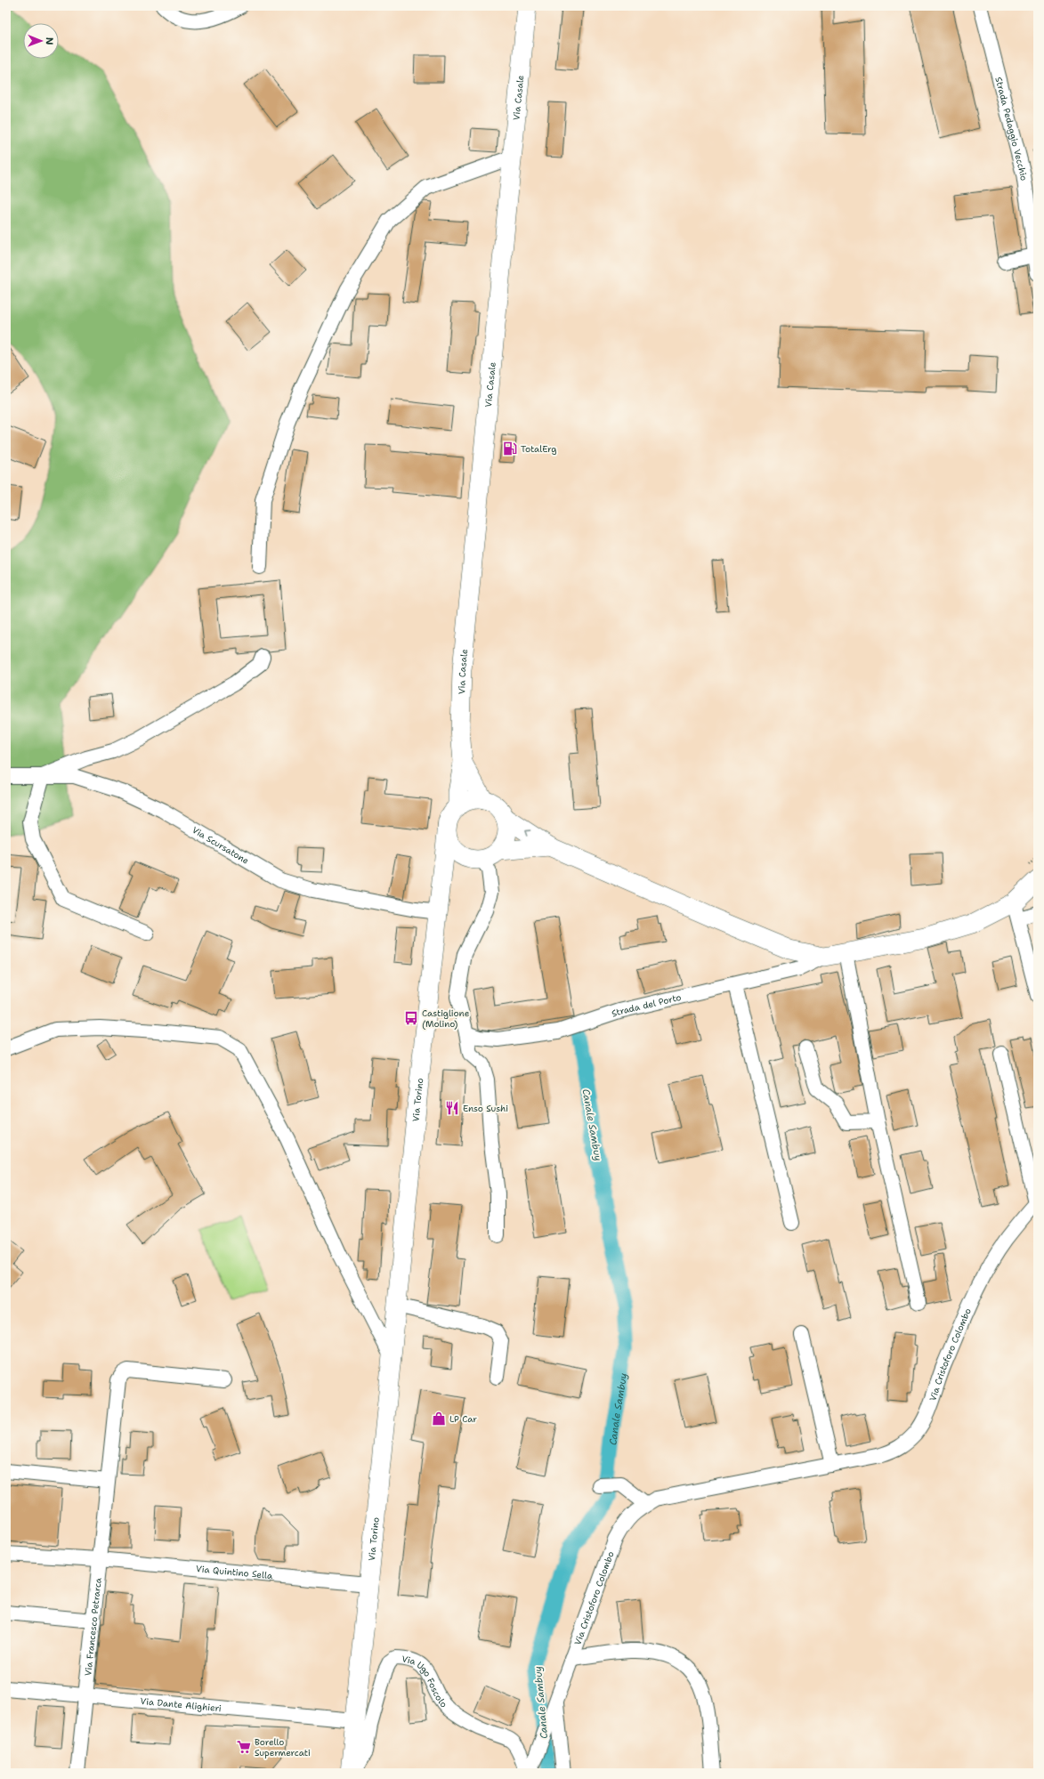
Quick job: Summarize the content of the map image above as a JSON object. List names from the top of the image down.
{
  "streets": {
    "main road": ["Via Casale", "Via Torino"],
    "street": [
      "Strada Pedaggio Vecchio",
      "Via Scursatone",
      "Strada del Porto",
      "Via Cristoforo Colombo",
      "Via Quintino Sella",
      "Via Francesco Petrarca",
      "Via Ugo Foscolo",
      "Via Dante Alighieri"
    ]
  },
  "crossings": [
    ["Via Scursatone", "Via Torino"],
    ["Via Torino", "Via Quintino Sella"],
    ["Via Torino", "Via Dante Alighieri"],
    ["Via Cristoforo Colombo", "Via Ugo Foscolo"],
    ["Via Quintino Sella", "Via Francesco Petrarca"],
    ["Via Francesco Petrarca", "Via Dante Alighieri"]
  ],
  "water": ["Canale Sambuy"],
  "places": {
    "fuel station": ["TotalErg"],
    "bus stop": ["Castiglione (Molino)"],
    "restaurant": ["Enso Sushi"],
    "shop": ["LP Car"],
    "supermarket": ["Borello Supermercati"]
  },
  "north": "right"
}
